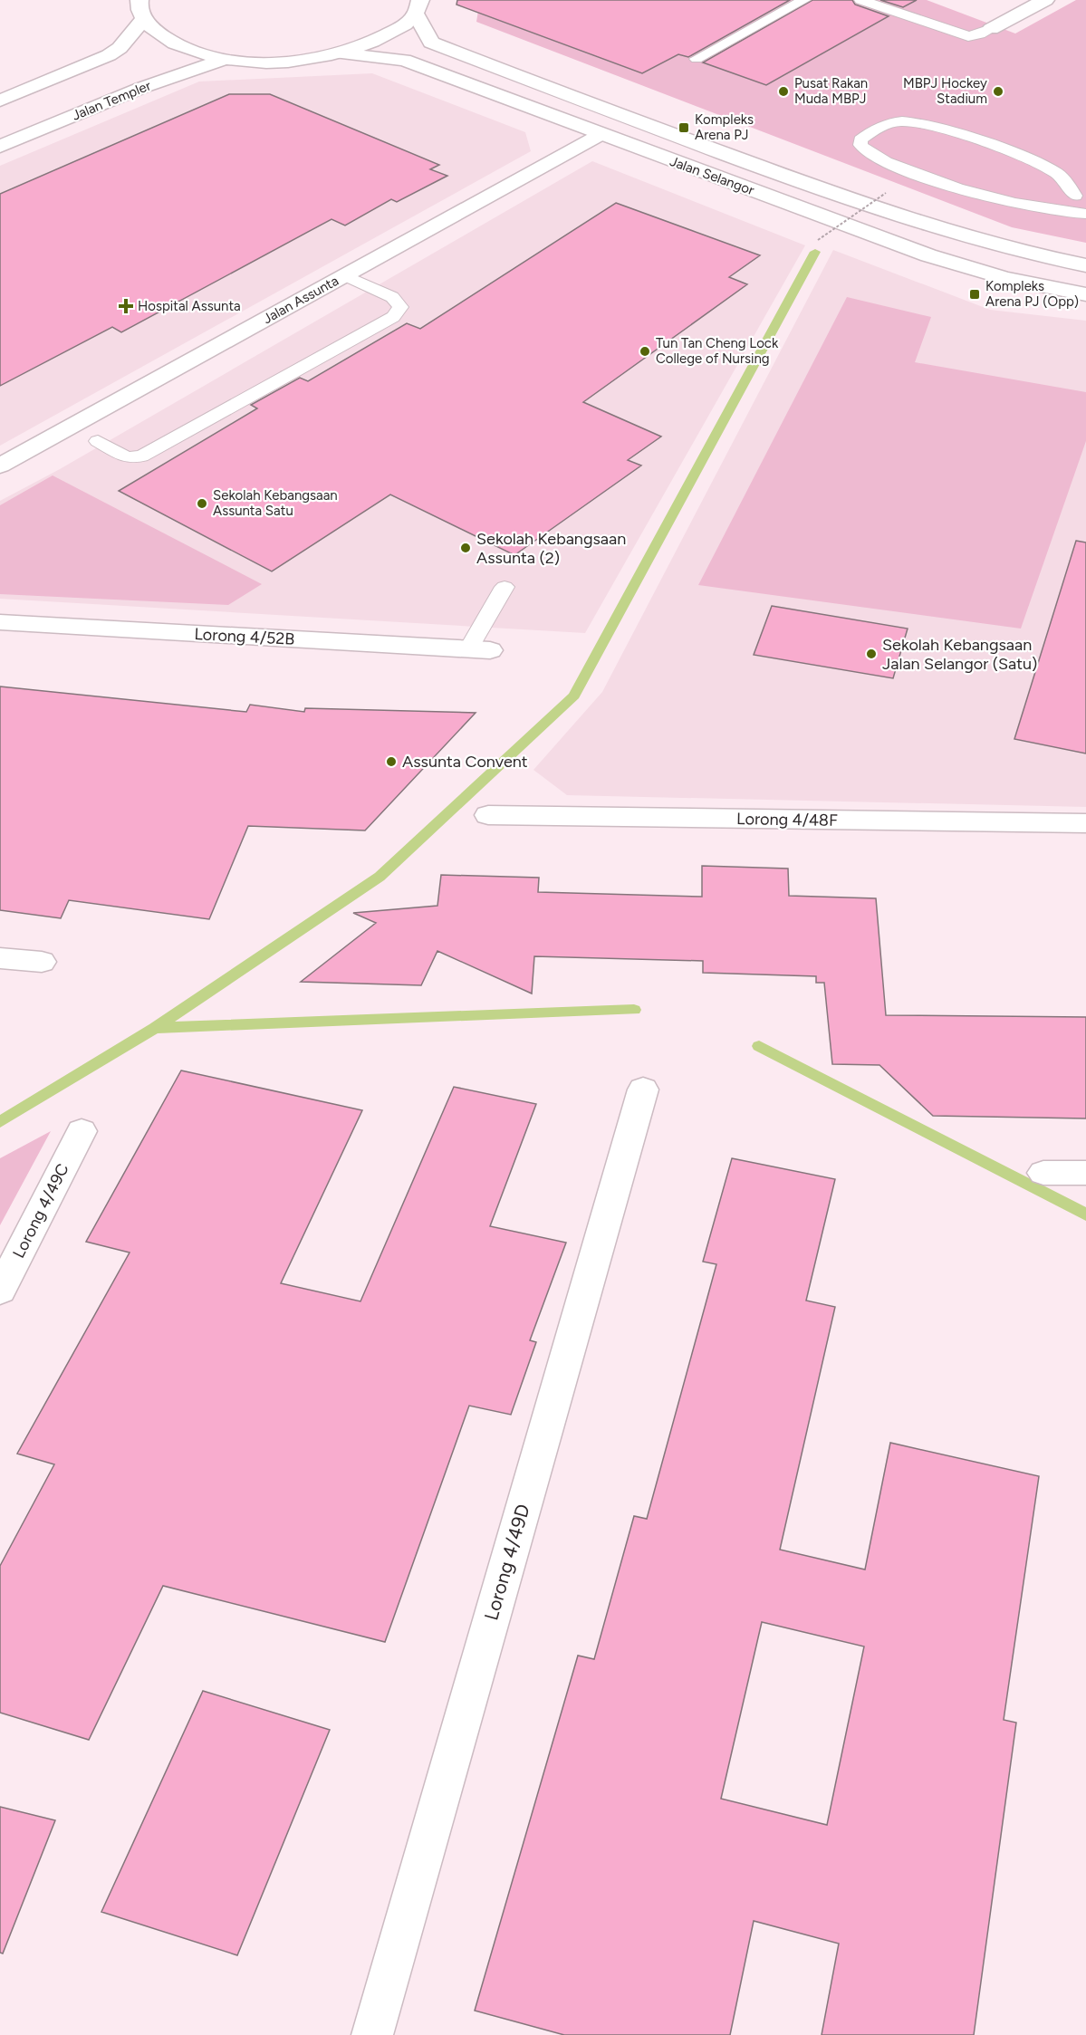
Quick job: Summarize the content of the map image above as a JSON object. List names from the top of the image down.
{
  "streets": {
    "main road": [
      "Jalan Templer",
      "Jalan Selangor",
      "Jalan Assunta",
      "Lorong 4/52B",
      "Lorong 4/48F",
      "Lorong 4/49C",
      "Lorong 4/49D"
    ]
  },
  "crossings": [
    ["Jalan Selangor", "Jalan Assunta"]
  ],
  "places": {
    "other": [
      "Pusat Rakan Muda MBPJ",
      "MBPJ Hockey Stadium",
      "Tun Tan Cheng Lock College of Nursing",
      "Sekolah Kebangsaan Assunta Satu",
      "Sekolah Kebangsaan Assunta (2)",
      "Sekolah Kebangsaan Jalan Selangor (Satu)",
      "Assunta Convent"
    ],
    "transit": ["Kompleks Arena PJ", "Kompleks Arena PJ (Opp)"],
    "health": ["Hospital Assunta"]
  }
}
